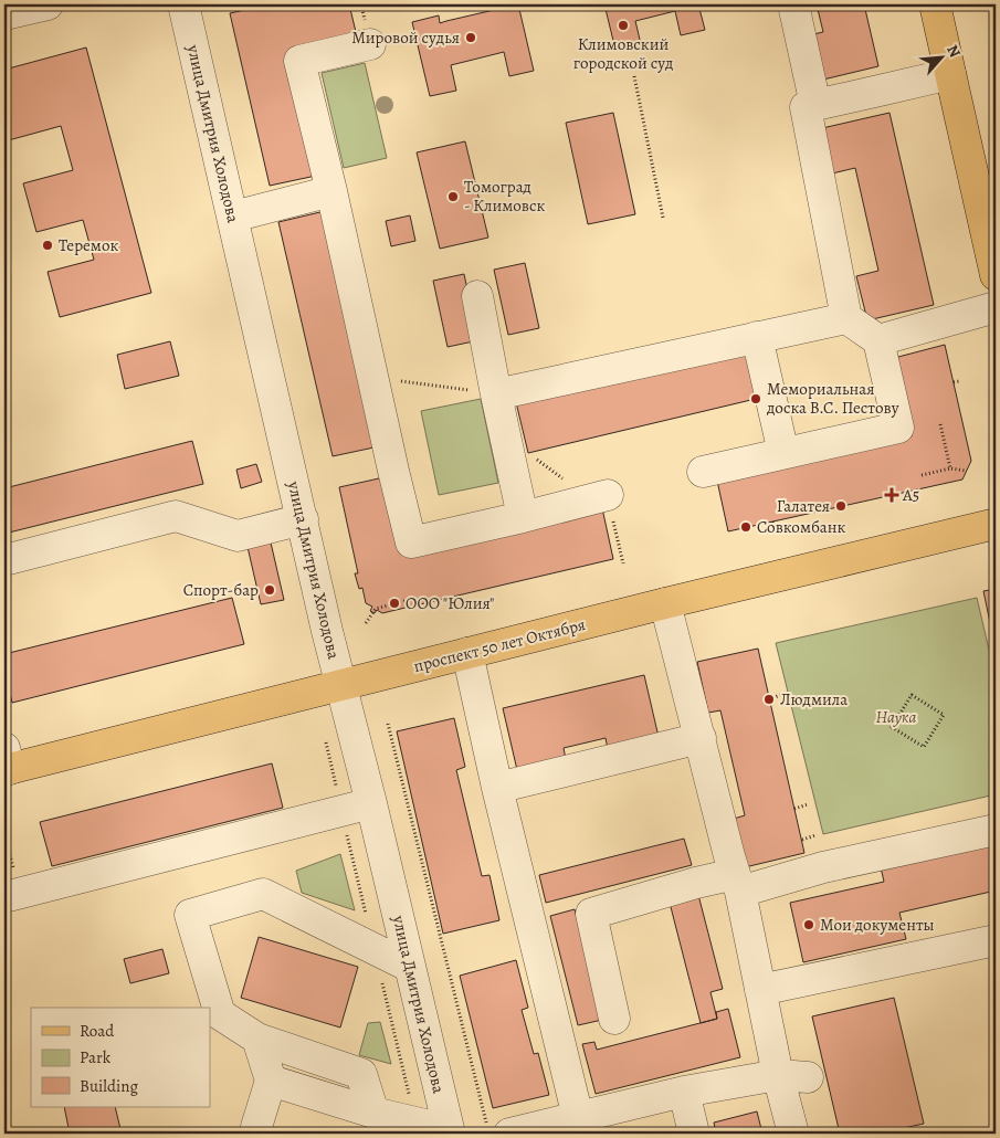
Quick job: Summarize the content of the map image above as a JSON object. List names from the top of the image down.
{
  "streets": {
    "main road": ["проспект 50 лет Октября"],
    "street": ["улица Дмитрия Холодова"]
  },
  "crossings": [
    ["улица Дмитрия Холодова", "проспект 50 лет Октября"]
  ],
  "parks": ["Наука"],
  "places": {
    "other": [
      "Климовский городской суд",
      "Мировой судья",
      "Томоград - Климовск",
      "Теремок",
      "Мемориальная доска В.С. Пестову",
      "Галатея",
      "Совкомбанк",
      "Спорт-бар",
      "ООО \"Юлия\"",
      "Людмила",
      "Мои документы"
    ],
    "health": ["А5"]
  },
  "legend": ["Road", "Park", "Building"],
  "north": "top right"
}
